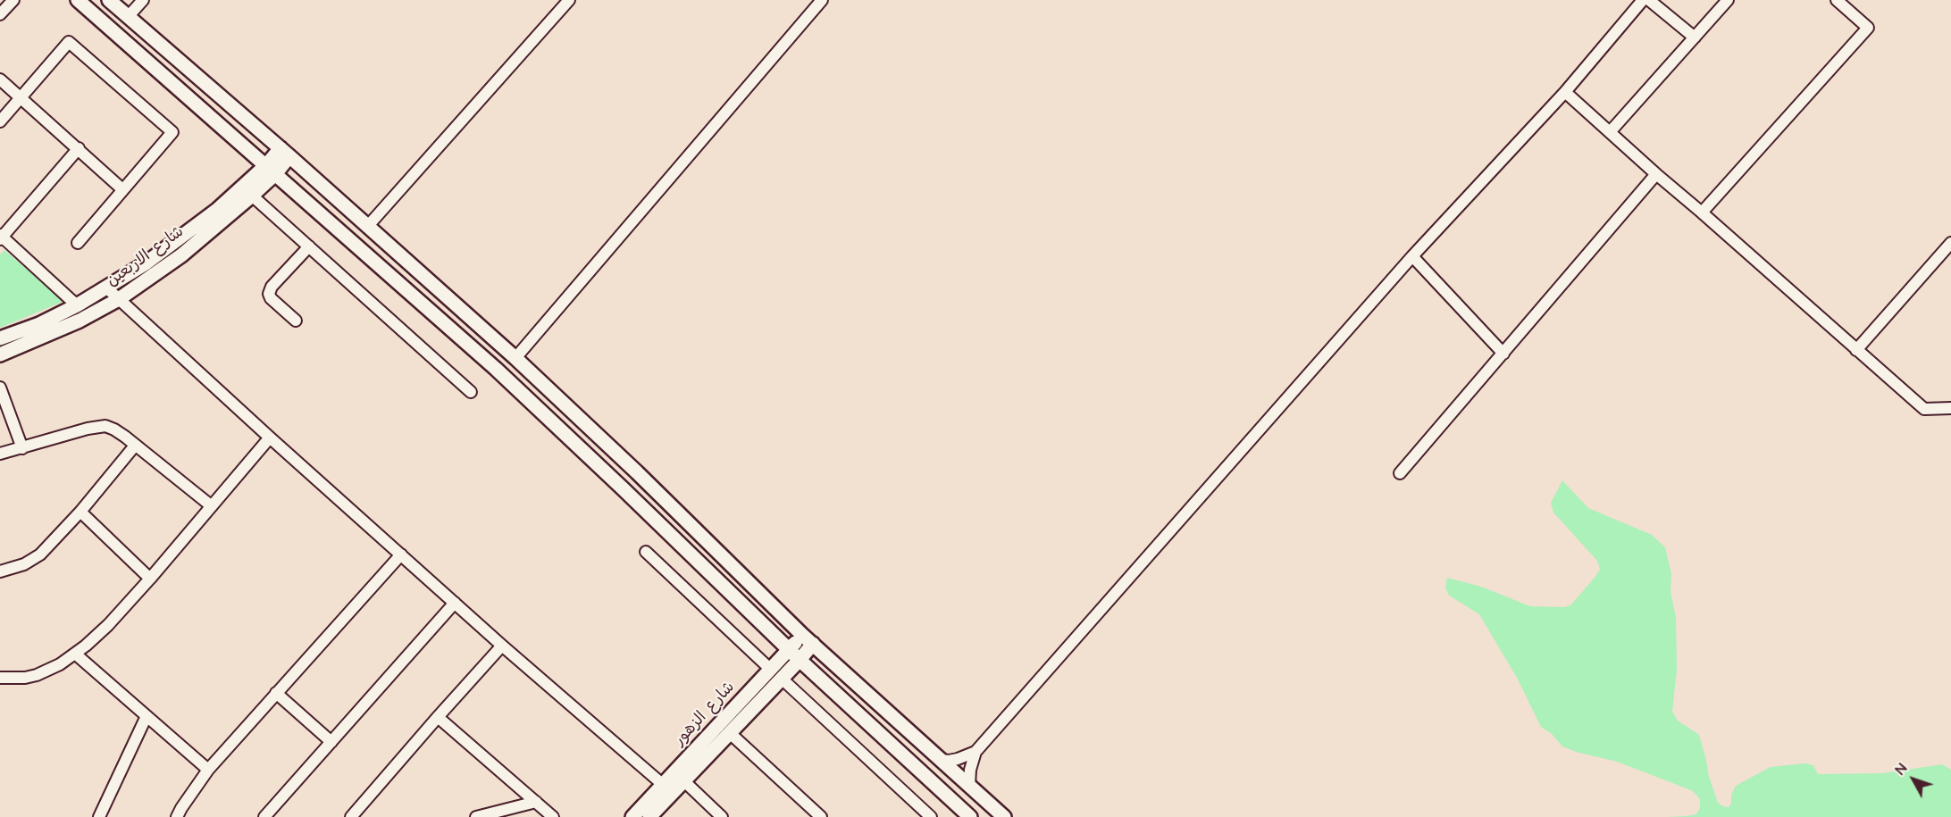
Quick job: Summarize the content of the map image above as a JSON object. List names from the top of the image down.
{
  "streets": {
    "main road": ["شارع الاربعين", "شارع الزهور"]
  },
  "north": "top left"
}
